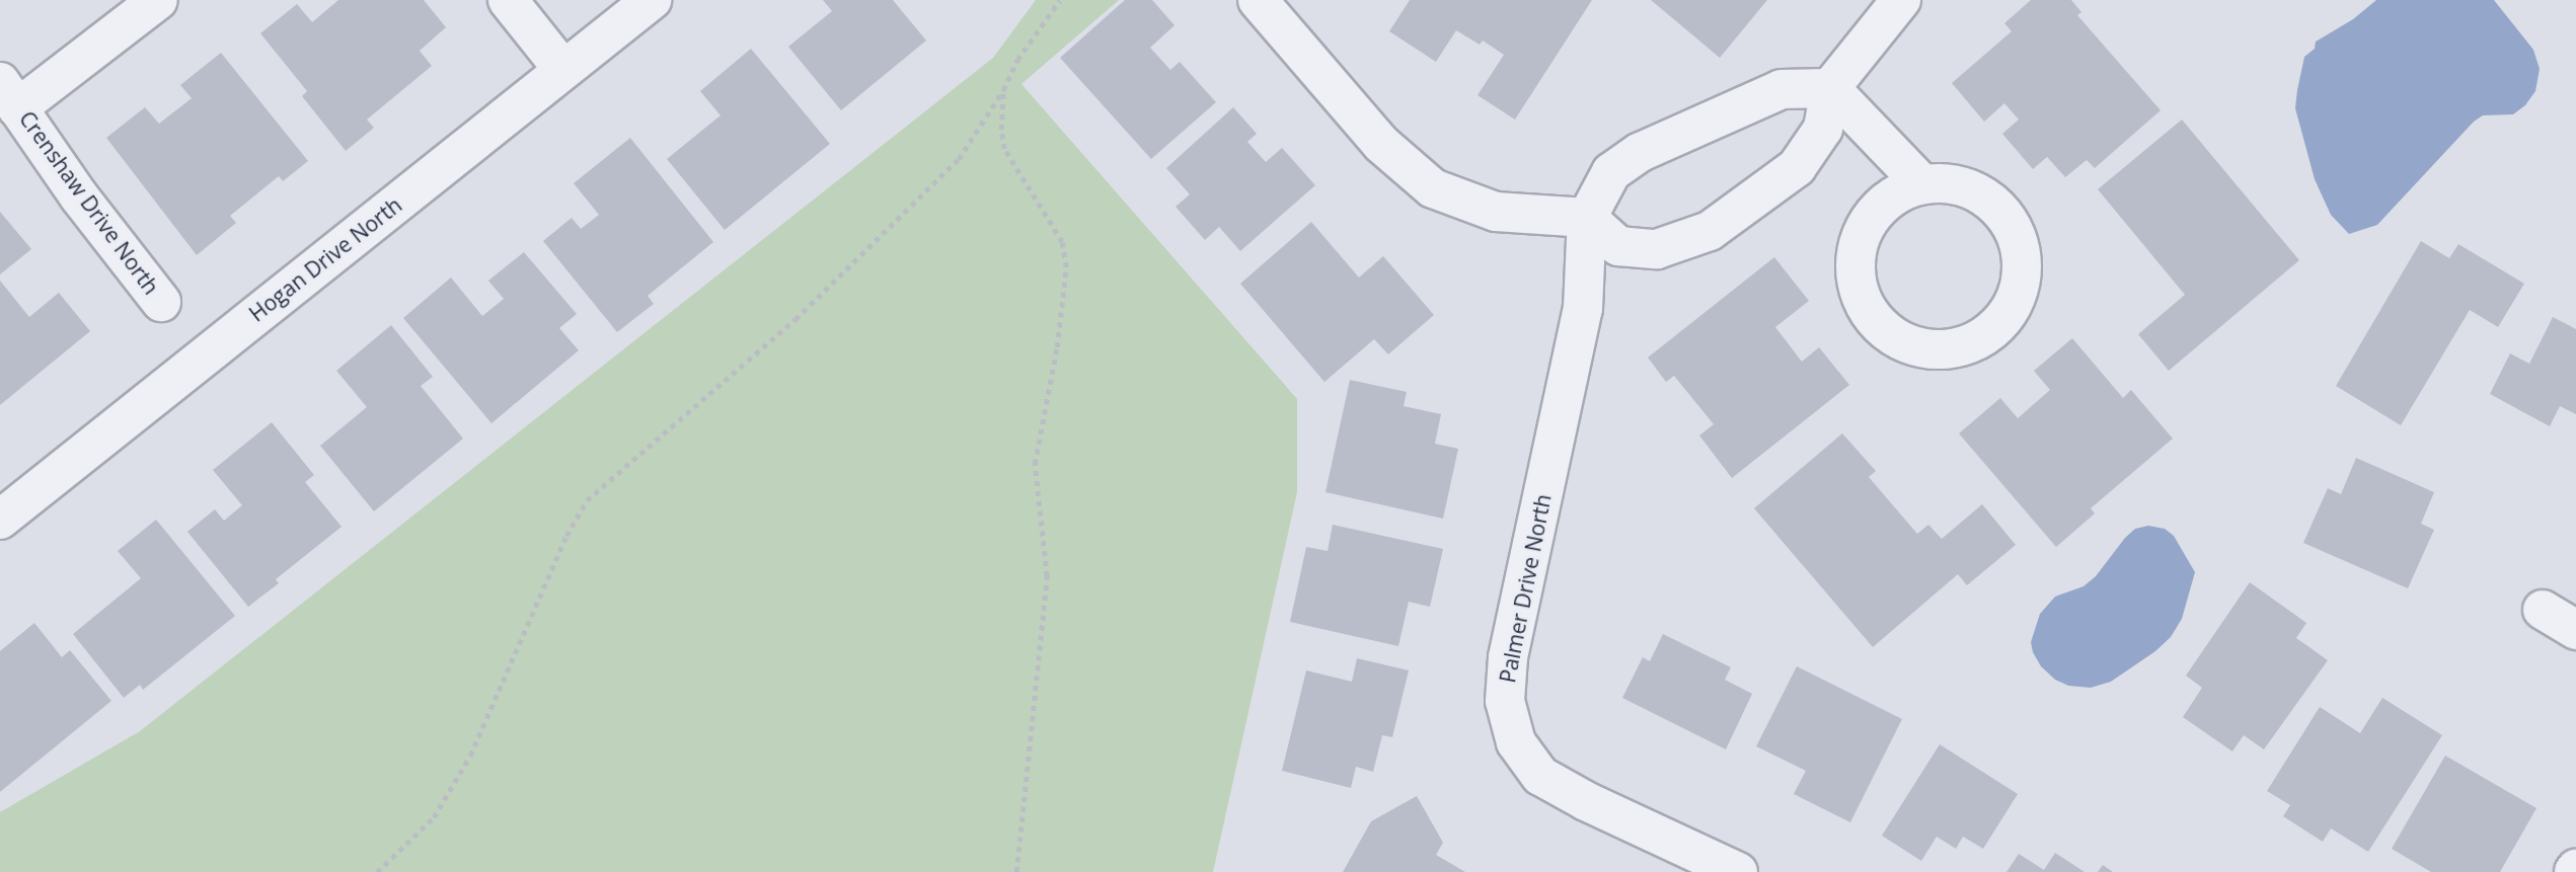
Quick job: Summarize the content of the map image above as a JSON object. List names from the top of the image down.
{
  "streets": {
    "street": ["Crenshaw Drive North", "Hogan Drive North", "Palmer Drive North"]
  }
}
